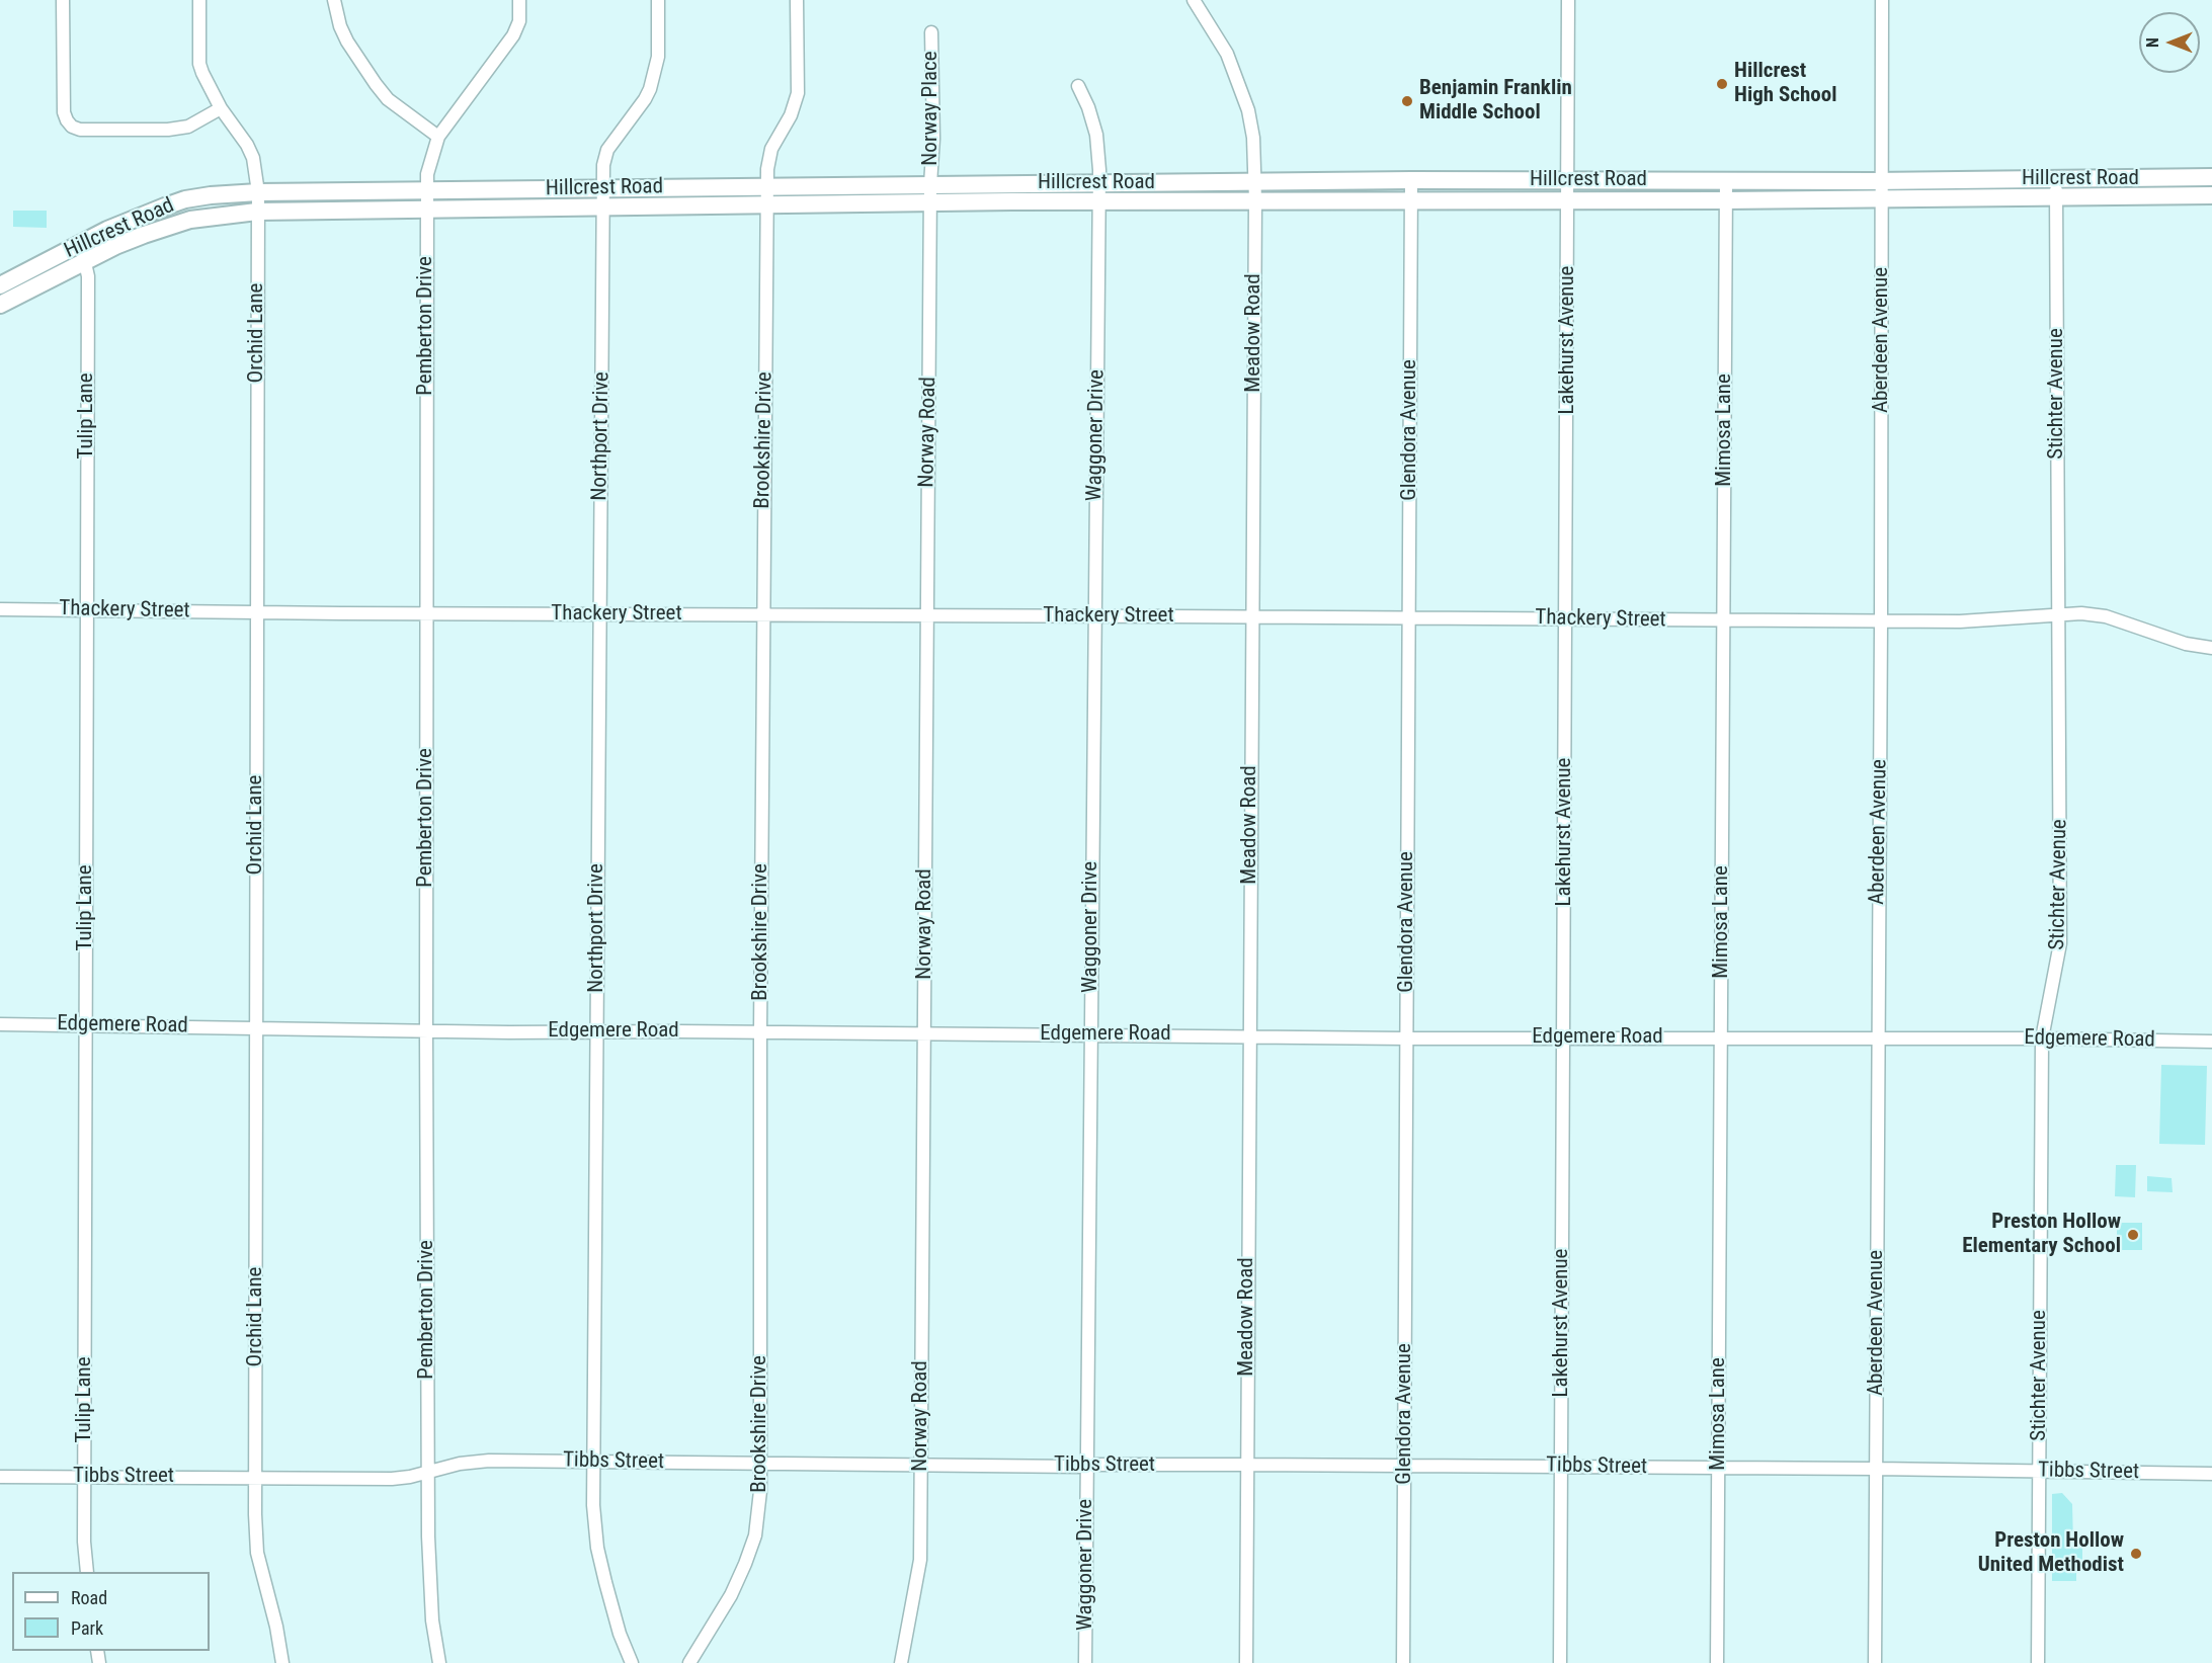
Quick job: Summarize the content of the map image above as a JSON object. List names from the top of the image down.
{
  "streets": {
    "main road": ["Hillcrest Road"],
    "street": [
      "Norway Place",
      "Pemberton Drive",
      "Orchid Lane",
      "Meadow Road",
      "Lakehurst Avenue",
      "Aberdeen Avenue",
      "Stichter Avenue",
      "Tulip Lane",
      "Glendora Avenue",
      "Mimosa Lane",
      "Norway Road",
      "Waggoner Drive",
      "Northport Drive",
      "Brookshire Drive",
      "Thackery Street",
      "Edgemere Road",
      "Tibbs Street"
    ]
  },
  "crossings": [
    ["Norway Place", "Hillcrest Road"],
    ["Norway Place", "Norway Road"],
    ["Hillcrest Road", "Pemberton Drive"],
    ["Hillcrest Road", "Orchid Lane"],
    ["Hillcrest Road", "Meadow Road"],
    ["Hillcrest Road", "Lakehurst Avenue"],
    ["Hillcrest Road", "Aberdeen Avenue"],
    ["Hillcrest Road", "Stichter Avenue"],
    ["Hillcrest Road", "Tulip Lane"],
    ["Hillcrest Road", "Glendora Avenue"],
    ["Hillcrest Road", "Mimosa Lane"],
    ["Hillcrest Road", "Norway Road"],
    ["Hillcrest Road", "Waggoner Drive"],
    ["Hillcrest Road", "Northport Drive"],
    ["Hillcrest Road", "Brookshire Drive"],
    ["Pemberton Drive", "Thackery Street"],
    ["Pemberton Drive", "Edgemere Road"],
    ["Pemberton Drive", "Tibbs Street"],
    ["Orchid Lane", "Thackery Street"],
    ["Orchid Lane", "Edgemere Road"],
    ["Orchid Lane", "Tibbs Street"],
    ["Meadow Road", "Thackery Street"],
    ["Meadow Road", "Edgemere Road"],
    ["Meadow Road", "Tibbs Street"],
    ["Lakehurst Avenue", "Thackery Street"],
    ["Lakehurst Avenue", "Edgemere Road"],
    ["Lakehurst Avenue", "Tibbs Street"],
    ["Aberdeen Avenue", "Thackery Street"],
    ["Aberdeen Avenue", "Edgemere Road"],
    ["Aberdeen Avenue", "Tibbs Street"],
    ["Stichter Avenue", "Thackery Street"],
    ["Stichter Avenue", "Edgemere Road"],
    ["Stichter Avenue", "Tibbs Street"],
    ["Tulip Lane", "Thackery Street"],
    ["Tulip Lane", "Edgemere Road"],
    ["Tulip Lane", "Tibbs Street"],
    ["Glendora Avenue", "Thackery Street"],
    ["Glendora Avenue", "Edgemere Road"],
    ["Glendora Avenue", "Tibbs Street"],
    ["Mimosa Lane", "Thackery Street"],
    ["Mimosa Lane", "Edgemere Road"],
    ["Mimosa Lane", "Tibbs Street"],
    ["Norway Road", "Thackery Street"],
    ["Norway Road", "Edgemere Road"],
    ["Norway Road", "Tibbs Street"],
    ["Waggoner Drive", "Thackery Street"],
    ["Waggoner Drive", "Edgemere Road"],
    ["Waggoner Drive", "Tibbs Street"],
    ["Northport Drive", "Thackery Street"],
    ["Northport Drive", "Edgemere Road"],
    ["Northport Drive", "Tibbs Street"],
    ["Brookshire Drive", "Thackery Street"],
    ["Brookshire Drive", "Edgemere Road"],
    ["Brookshire Drive", "Tibbs Street"]
  ],
  "places": [
    "Hillcrest High School",
    "Benjamin Franklin Middle School",
    "Preston Hollow Elementary School",
    "Preston Hollow United Methodist"
  ],
  "legend": ["Road", "Park"],
  "north": "left"
}
